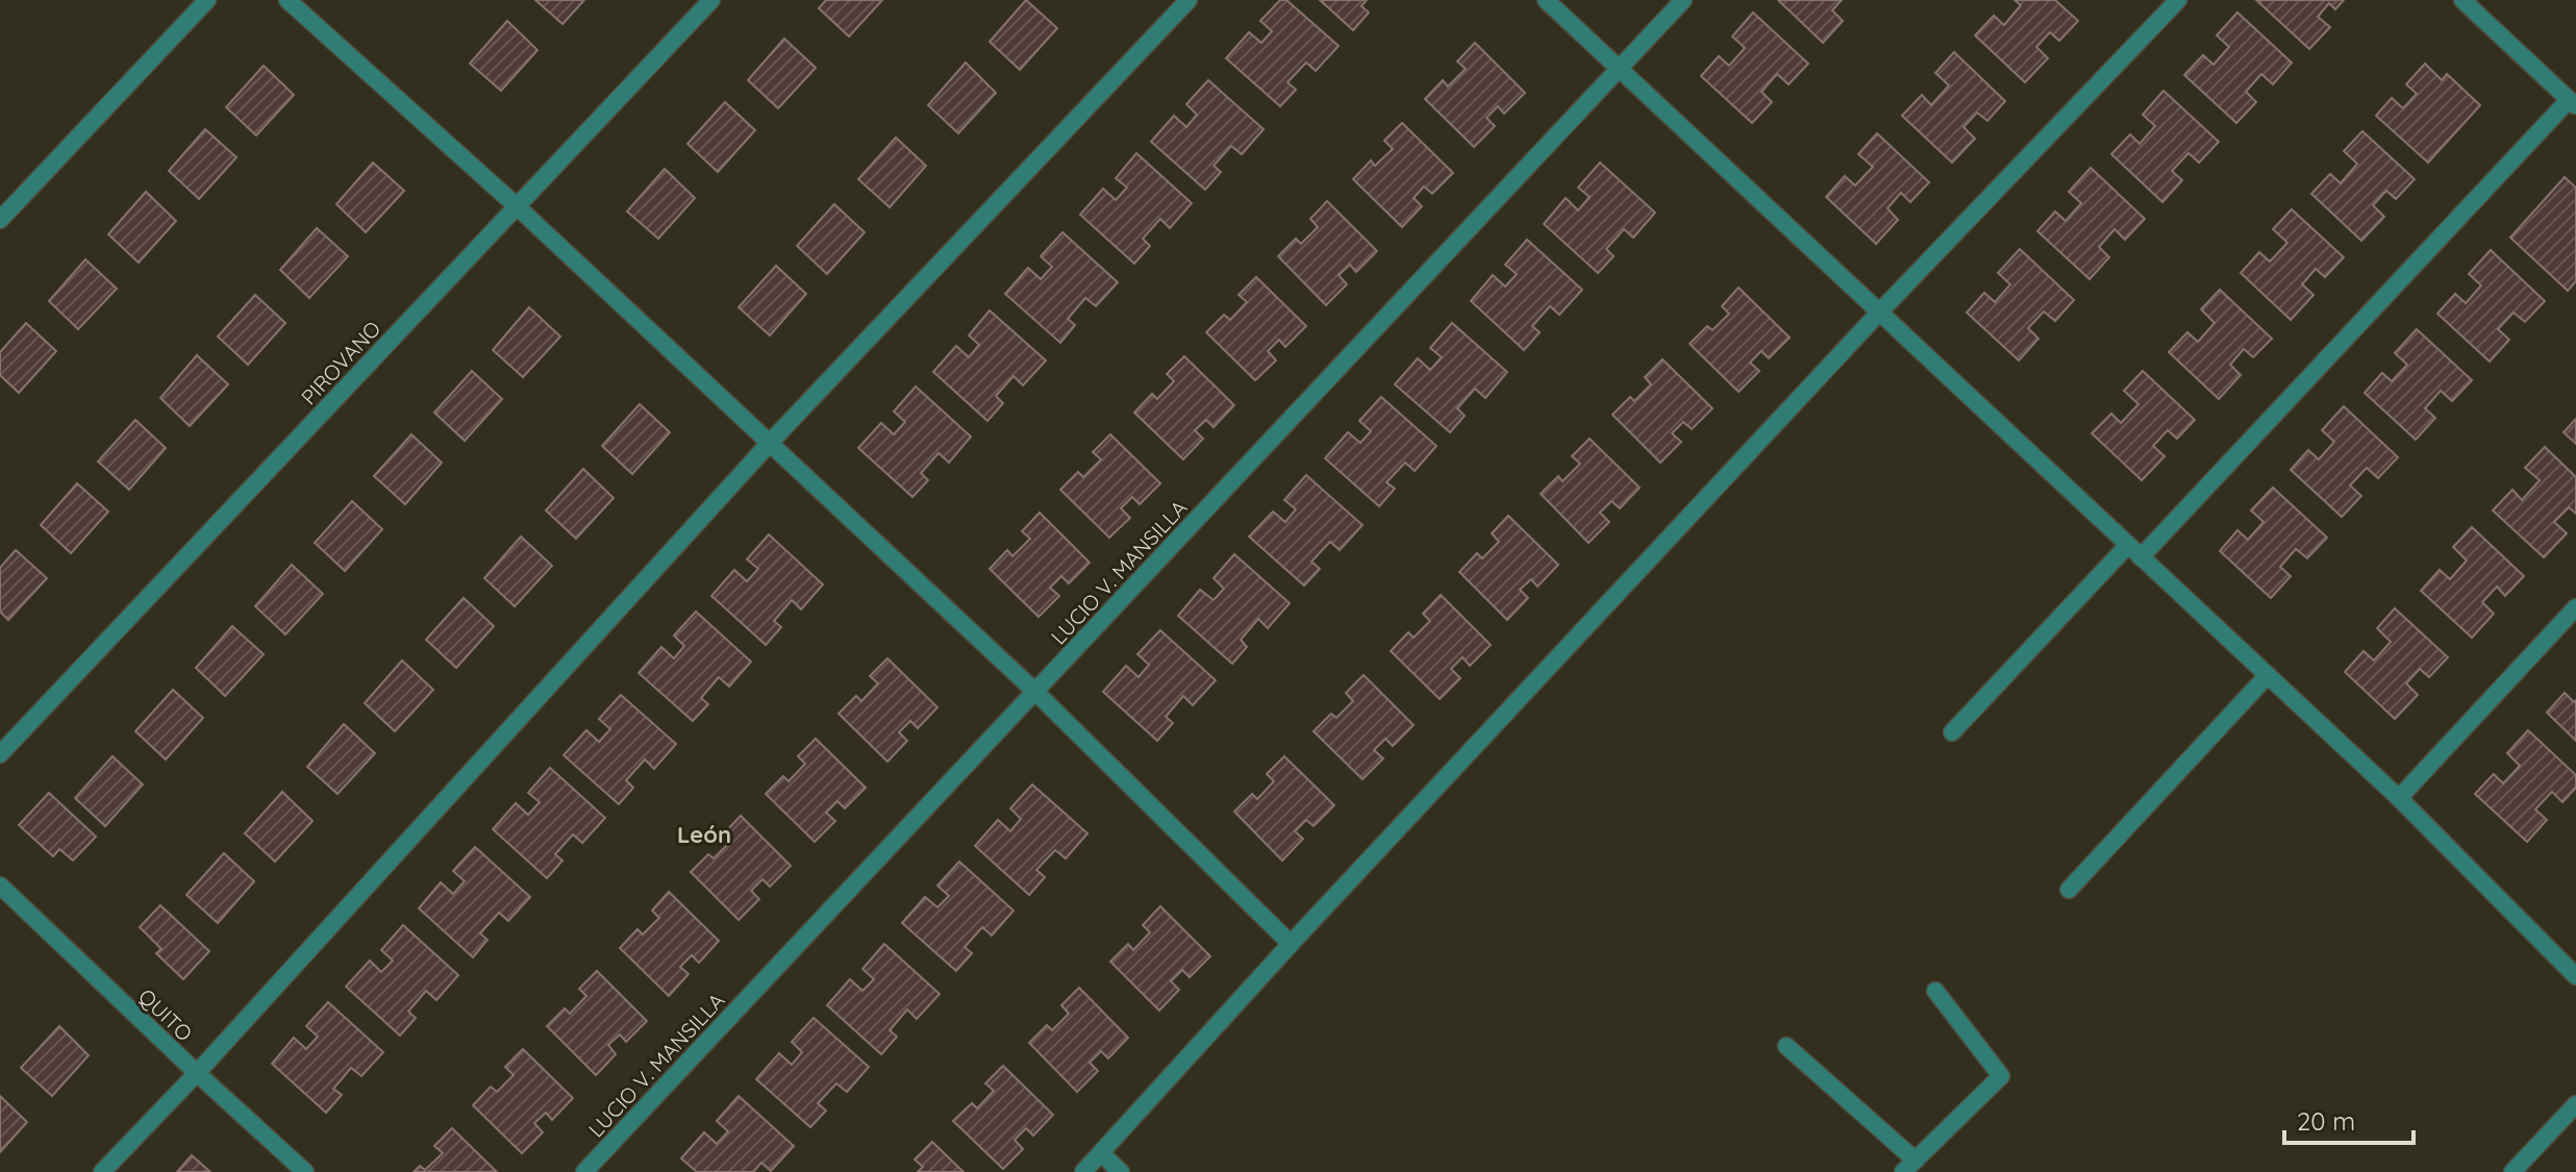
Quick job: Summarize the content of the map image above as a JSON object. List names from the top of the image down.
{
  "streets": {
    "street": ["PIROVANO", "LUCIO V. MANSILLA", "QUITO"]
  },
  "districts": ["León"],
  "scale_bar": "20 m"
}
